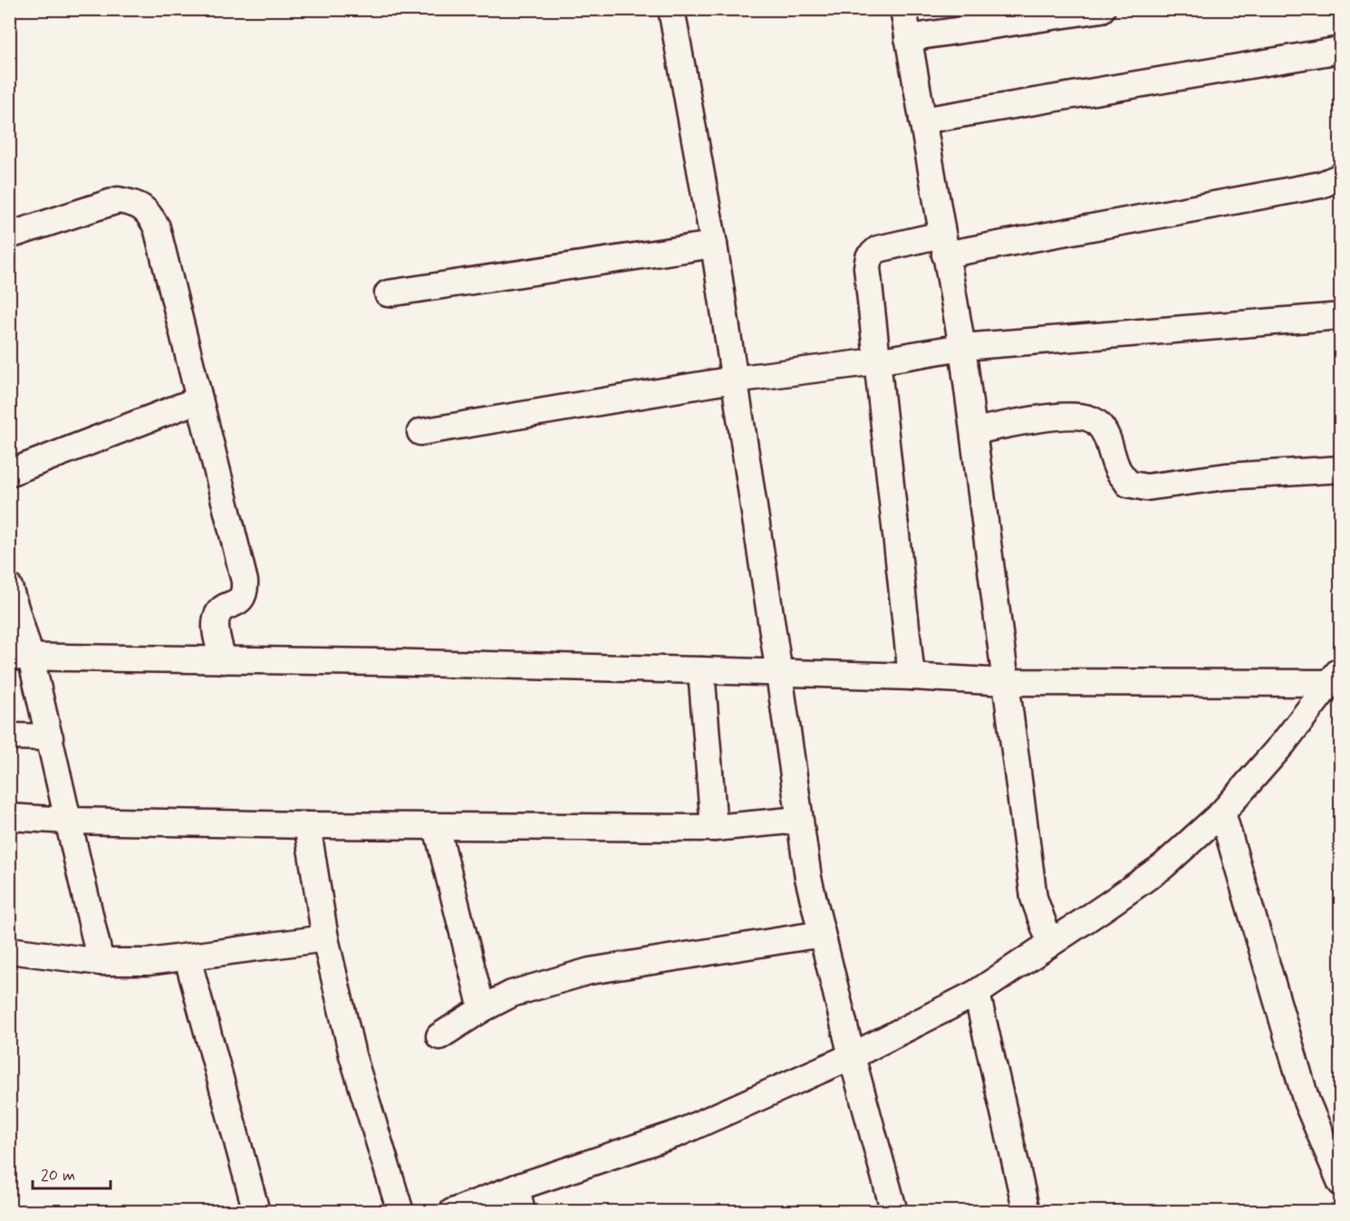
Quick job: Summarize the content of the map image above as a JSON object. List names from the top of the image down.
{
  "scale_bar": "20 m"
}
